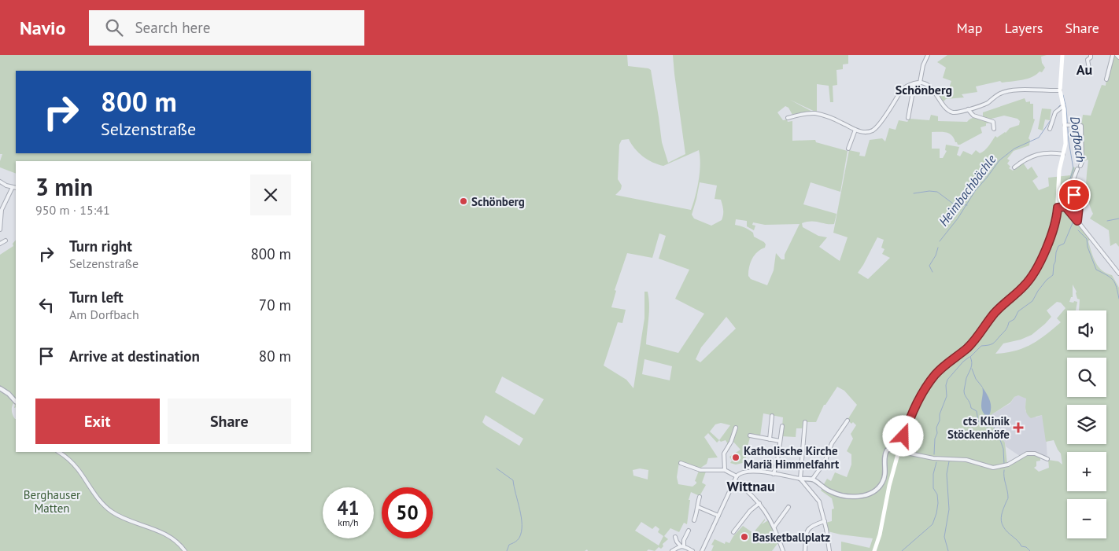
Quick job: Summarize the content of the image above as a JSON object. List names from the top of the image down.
{
  "districts": ["Au", "Schönberg", "Wittnau"],
  "water": ["Dorfbach", "Heimbachbächle"],
  "parks": ["Berghauser Matten"],
  "places": {
    "other": ["Schönberg", "Katholische Kirche Mariä Himmelfahrt", "Basketballplatz"],
    "health": ["cts Klinik Stöckenhöfe"]
  },
  "page": {
    "header": "Navio",
    "search": "Search here",
    "nav": ["Map", "Layers", "Share"],
    "turn": ["800 m", "Selzenstraße"],
    "heading": ["3 min", "950 m · 15:41"],
    "list": [
      {
        "name": "Turn right",
        "note": "Selzenstraße",
        "value": "800 m"
      },
      {
        "name": "Turn left",
        "note": "Am Dorfbach",
        "value": "70 m"
      },
      {
        "name": "Arrive at destination",
        "value": "80 m"
      }
    ],
    "map_buttons": ["+", "−"],
    "buttons": ["Exit", "Share"],
    "speed": "41 km/h",
    "limit": "50"
  }
}
